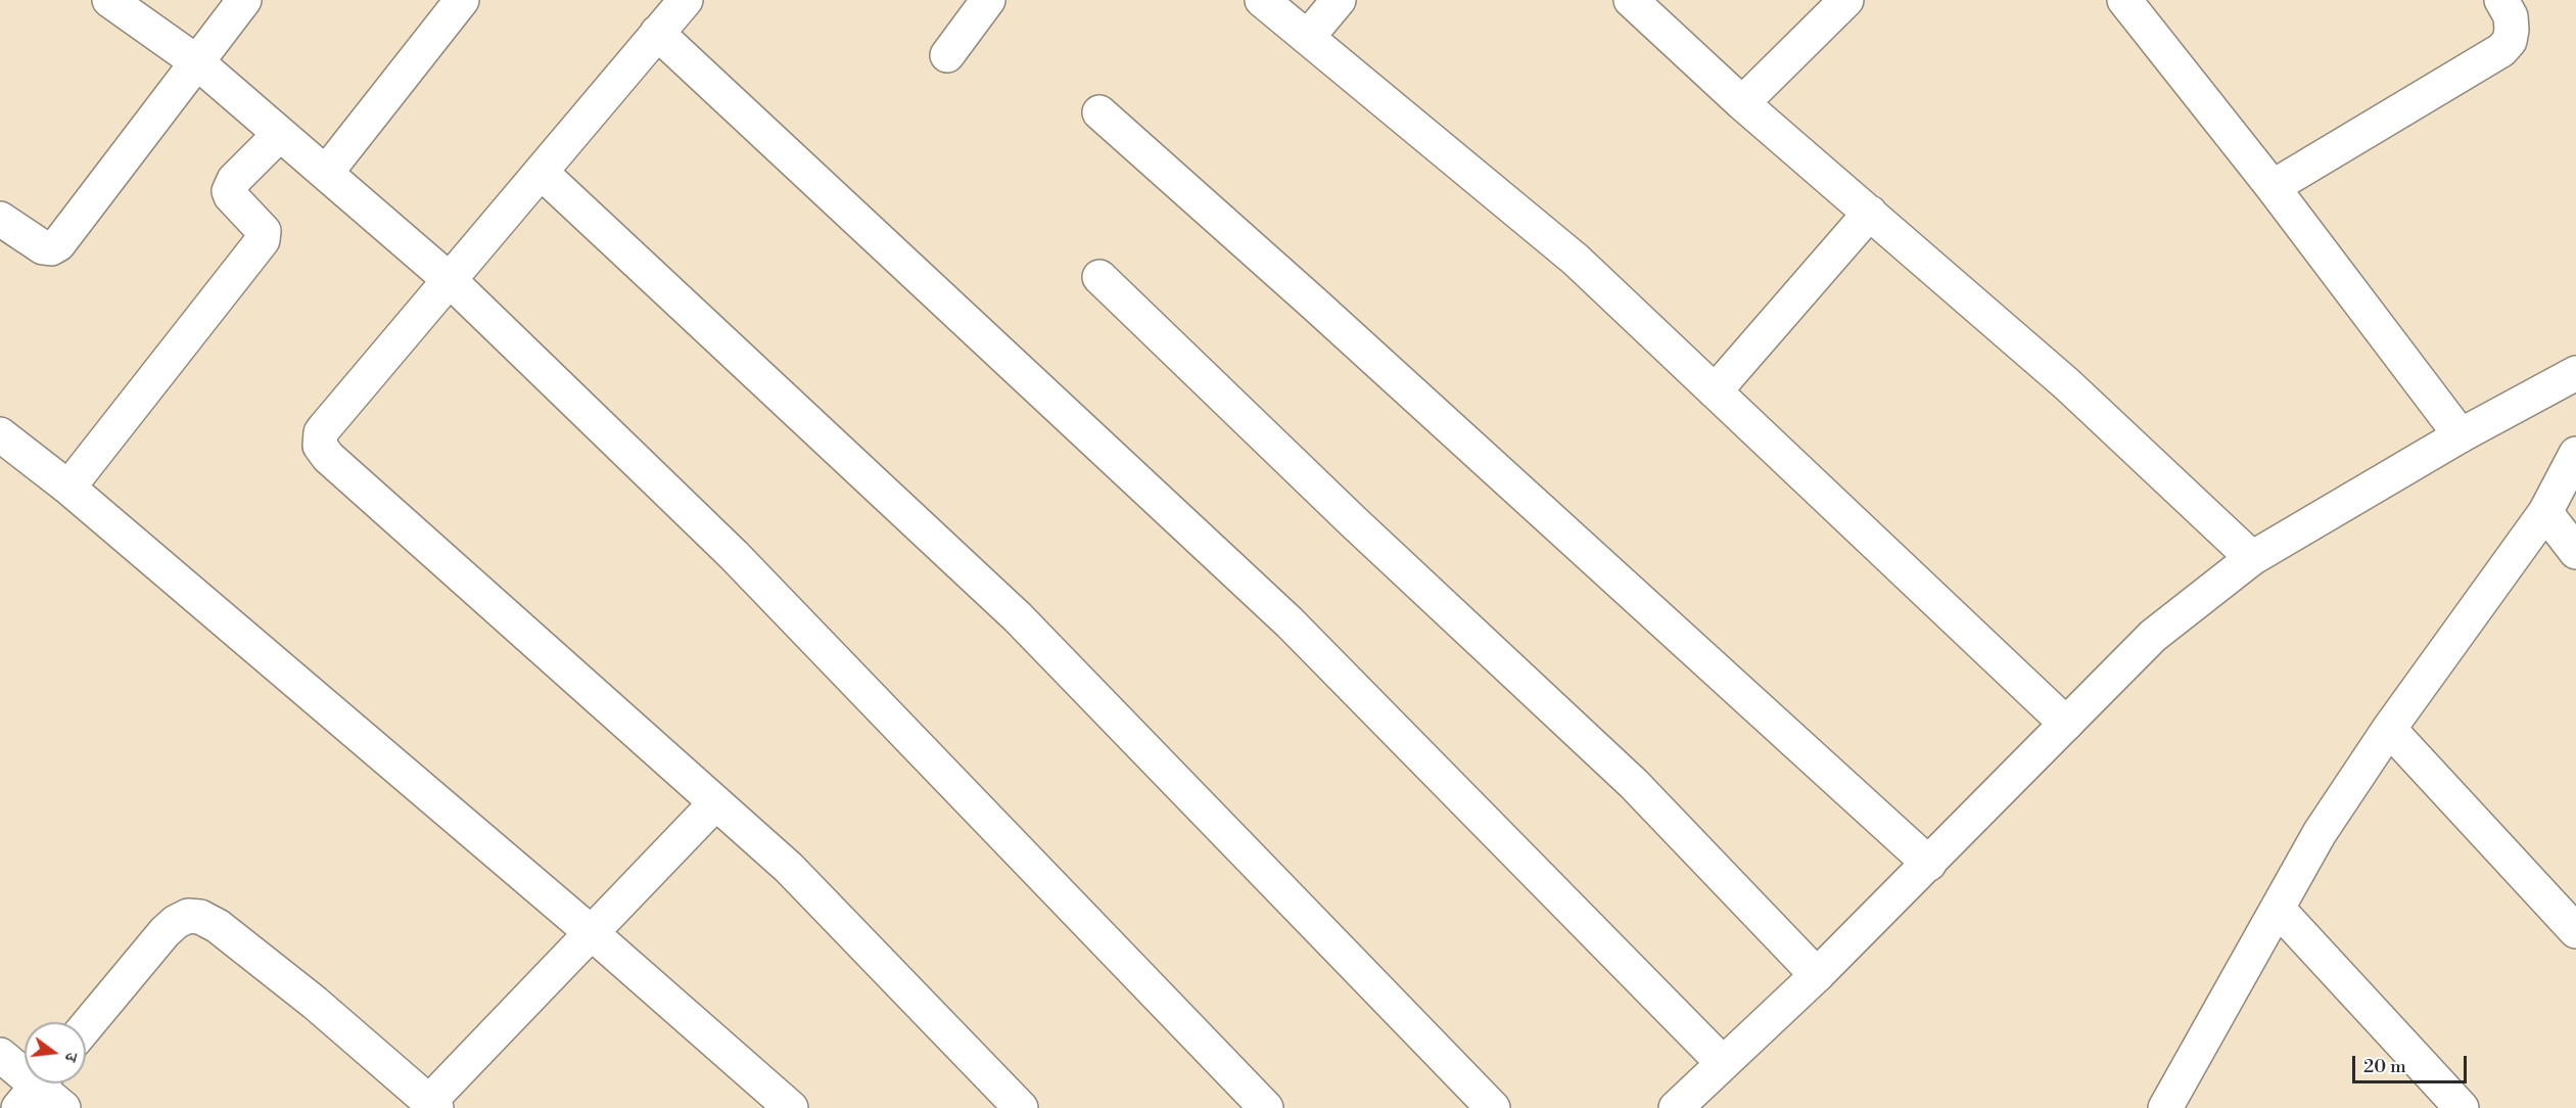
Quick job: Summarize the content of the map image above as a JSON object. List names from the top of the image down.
{
  "scale_bar": "20 m",
  "north": "right"
}
